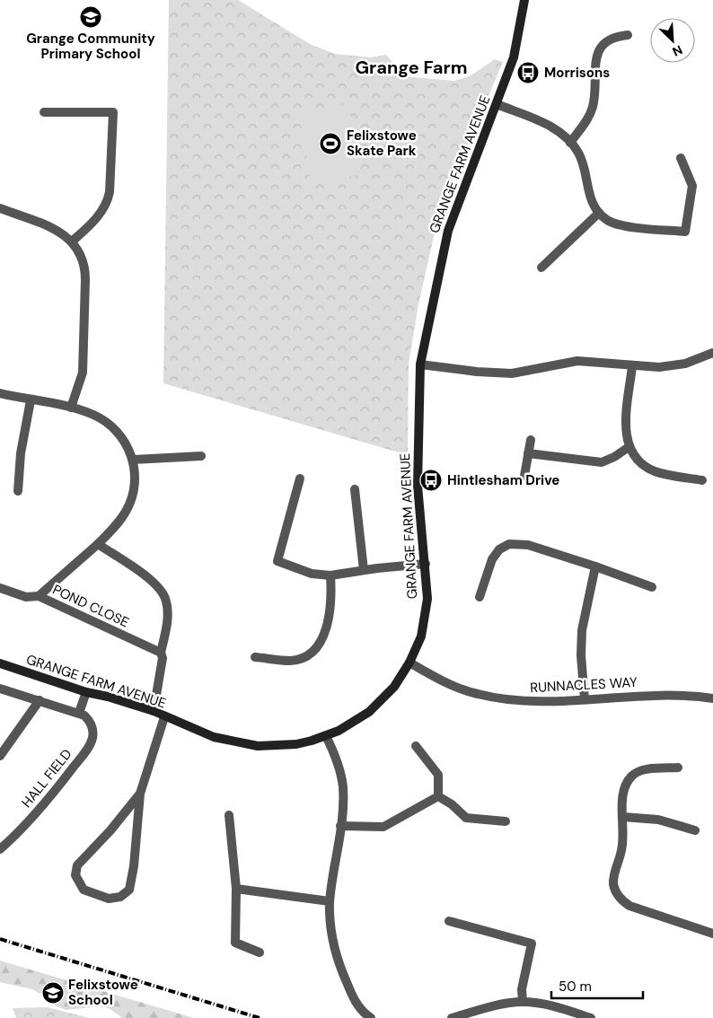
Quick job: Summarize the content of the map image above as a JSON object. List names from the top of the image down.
{
  "streets": {
    "street": [
      "GRANGE FARM AVENUE",
      "POND CLOSE",
      "RUNNACLES WAY",
      "HALL FIELD"
    ]
  },
  "crossings": [
    ["GRANGE FARM AVENUE", "RUNNACLES WAY"]
  ],
  "districts": ["Grange Farm"],
  "places": {
    "school or university": ["Grange Community Primary School", "Felixstowe School"],
    "bus stop": ["Morrisons", "Hintlesham Drive"],
    "sports": ["Felixstowe Skate Park"]
  },
  "scale_bar": "50 m",
  "north": "bottom right"
}
